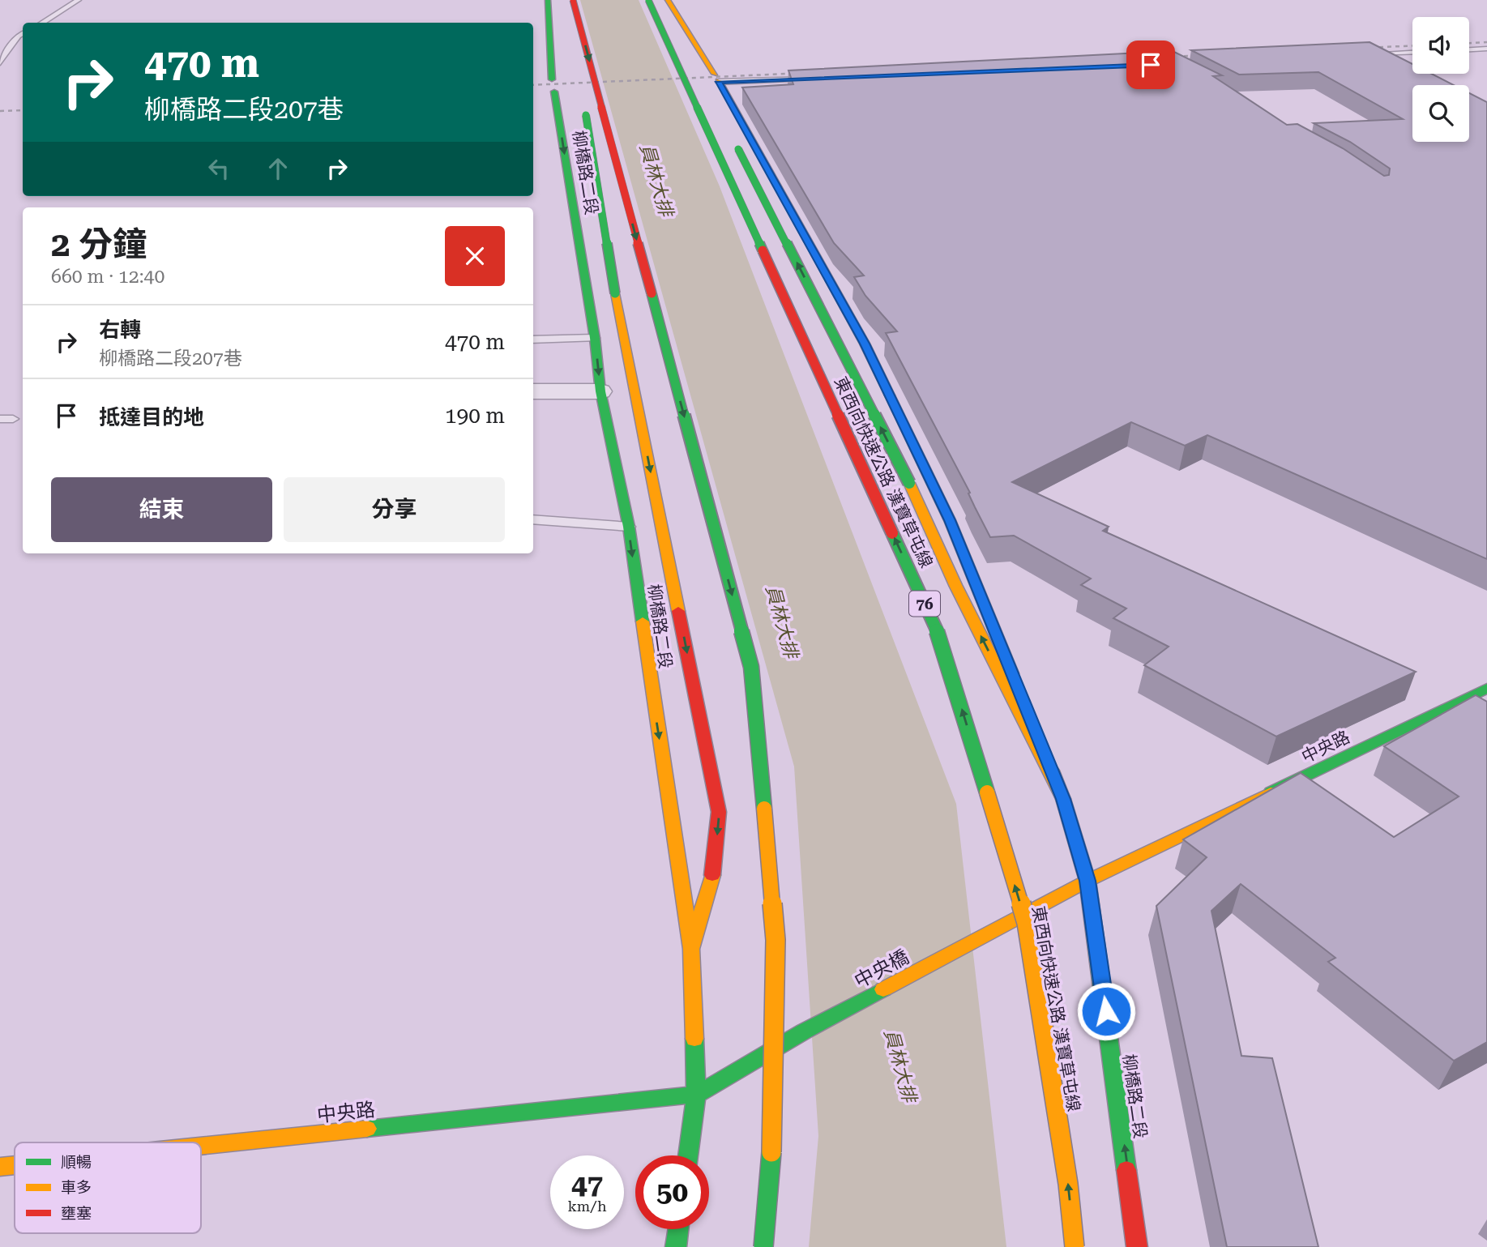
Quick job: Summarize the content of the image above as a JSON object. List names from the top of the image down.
{
  "streets": {
    "main road": [
      "柳橋路二段",
      "東西向快速公路 漢寶草屯線",
      "76",
      "中央路",
      "中央橋"
    ]
  },
  "crossings": [
    ["柳橋路二段", "中央路"],
    ["柳橋路二段", "中央橋"],
    ["中央路", "中央橋"]
  ],
  "water": ["員林大排"],
  "legend": ["順暢", "車多", "壅塞"],
  "page": {
    "turn": ["470 m", "柳橋路二段207巷"],
    "heading": ["2 分鐘", "660 m · 12:40"],
    "list": [
      {
        "name": "右轉",
        "note": "柳橋路二段207巷",
        "value": "470 m"
      },
      {
        "name": "抵達目的地",
        "value": "190 m"
      }
    ],
    "buttons": ["結束", "分享"],
    "speed": "47 km/h",
    "limit": "50"
  }
}
